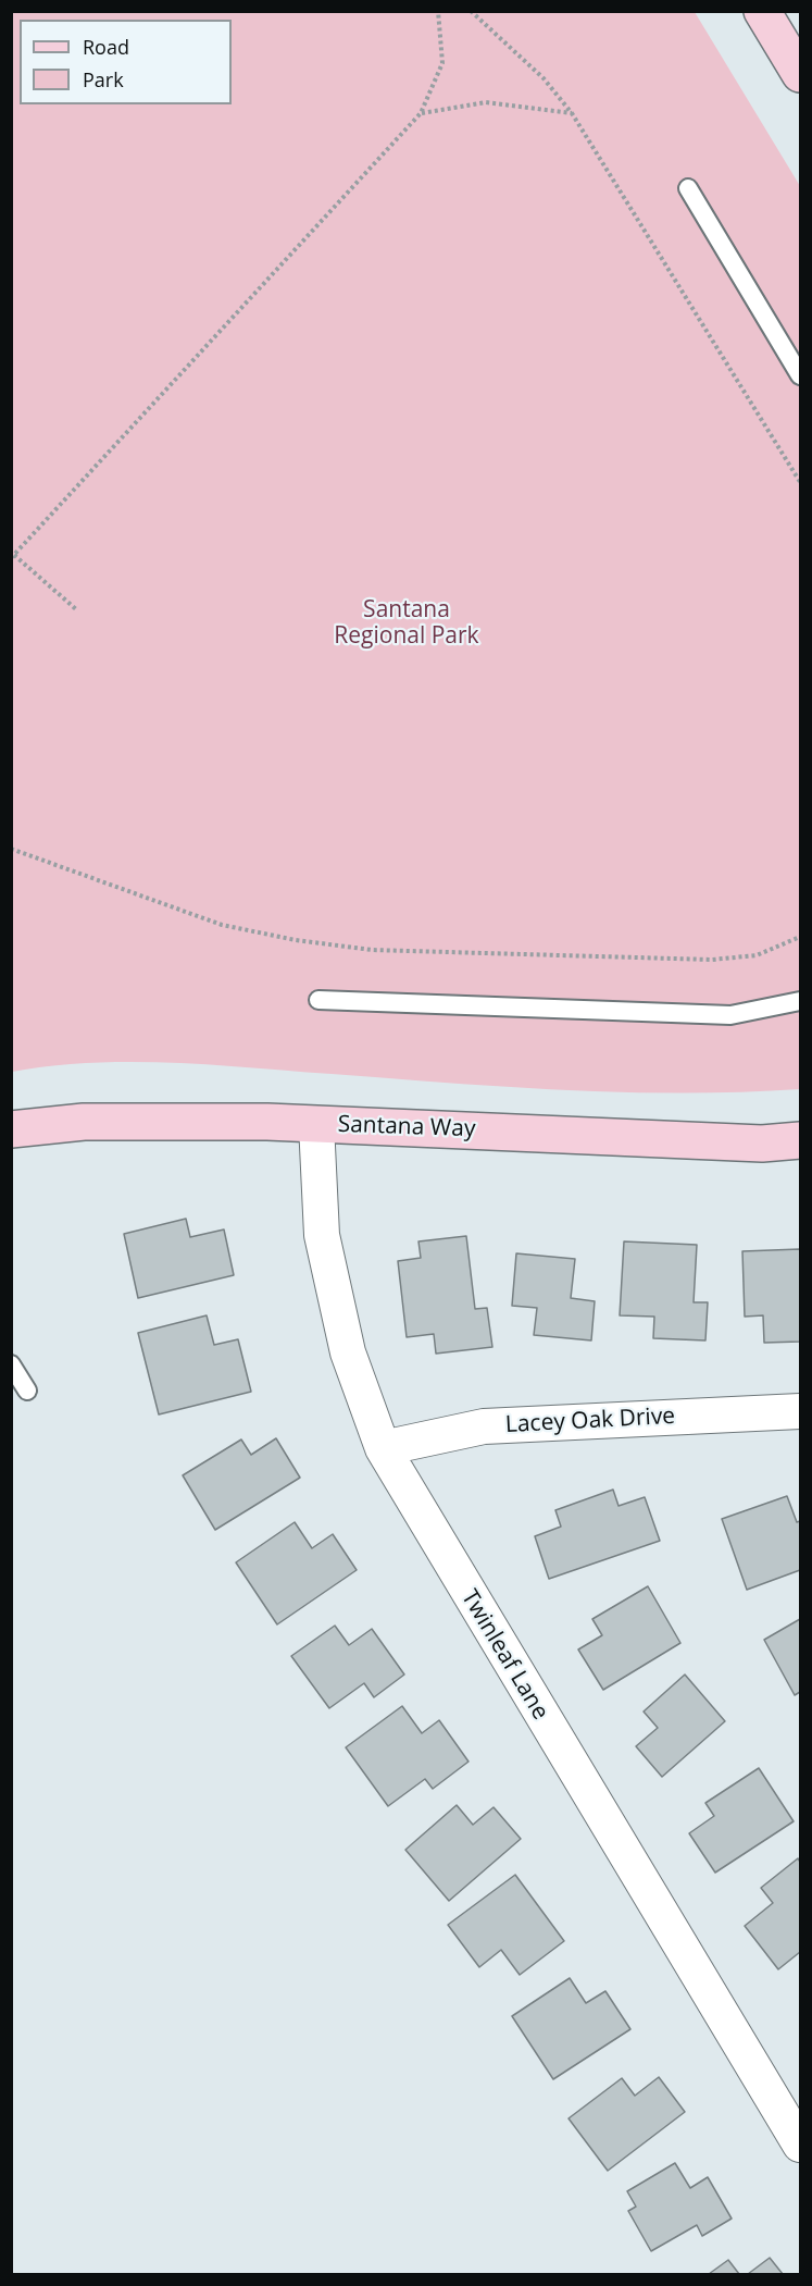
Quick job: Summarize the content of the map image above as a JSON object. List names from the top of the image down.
{
  "streets": {
    "street": ["Santana Way", "Lacey Oak Drive", "Twinleaf Lane"]
  },
  "crossings": [
    ["Santana Way", "Twinleaf Lane"],
    ["Lacey Oak Drive", "Twinleaf Lane"]
  ],
  "parks": ["Santana Regional Park"],
  "legend": ["Road", "Park"]
}
